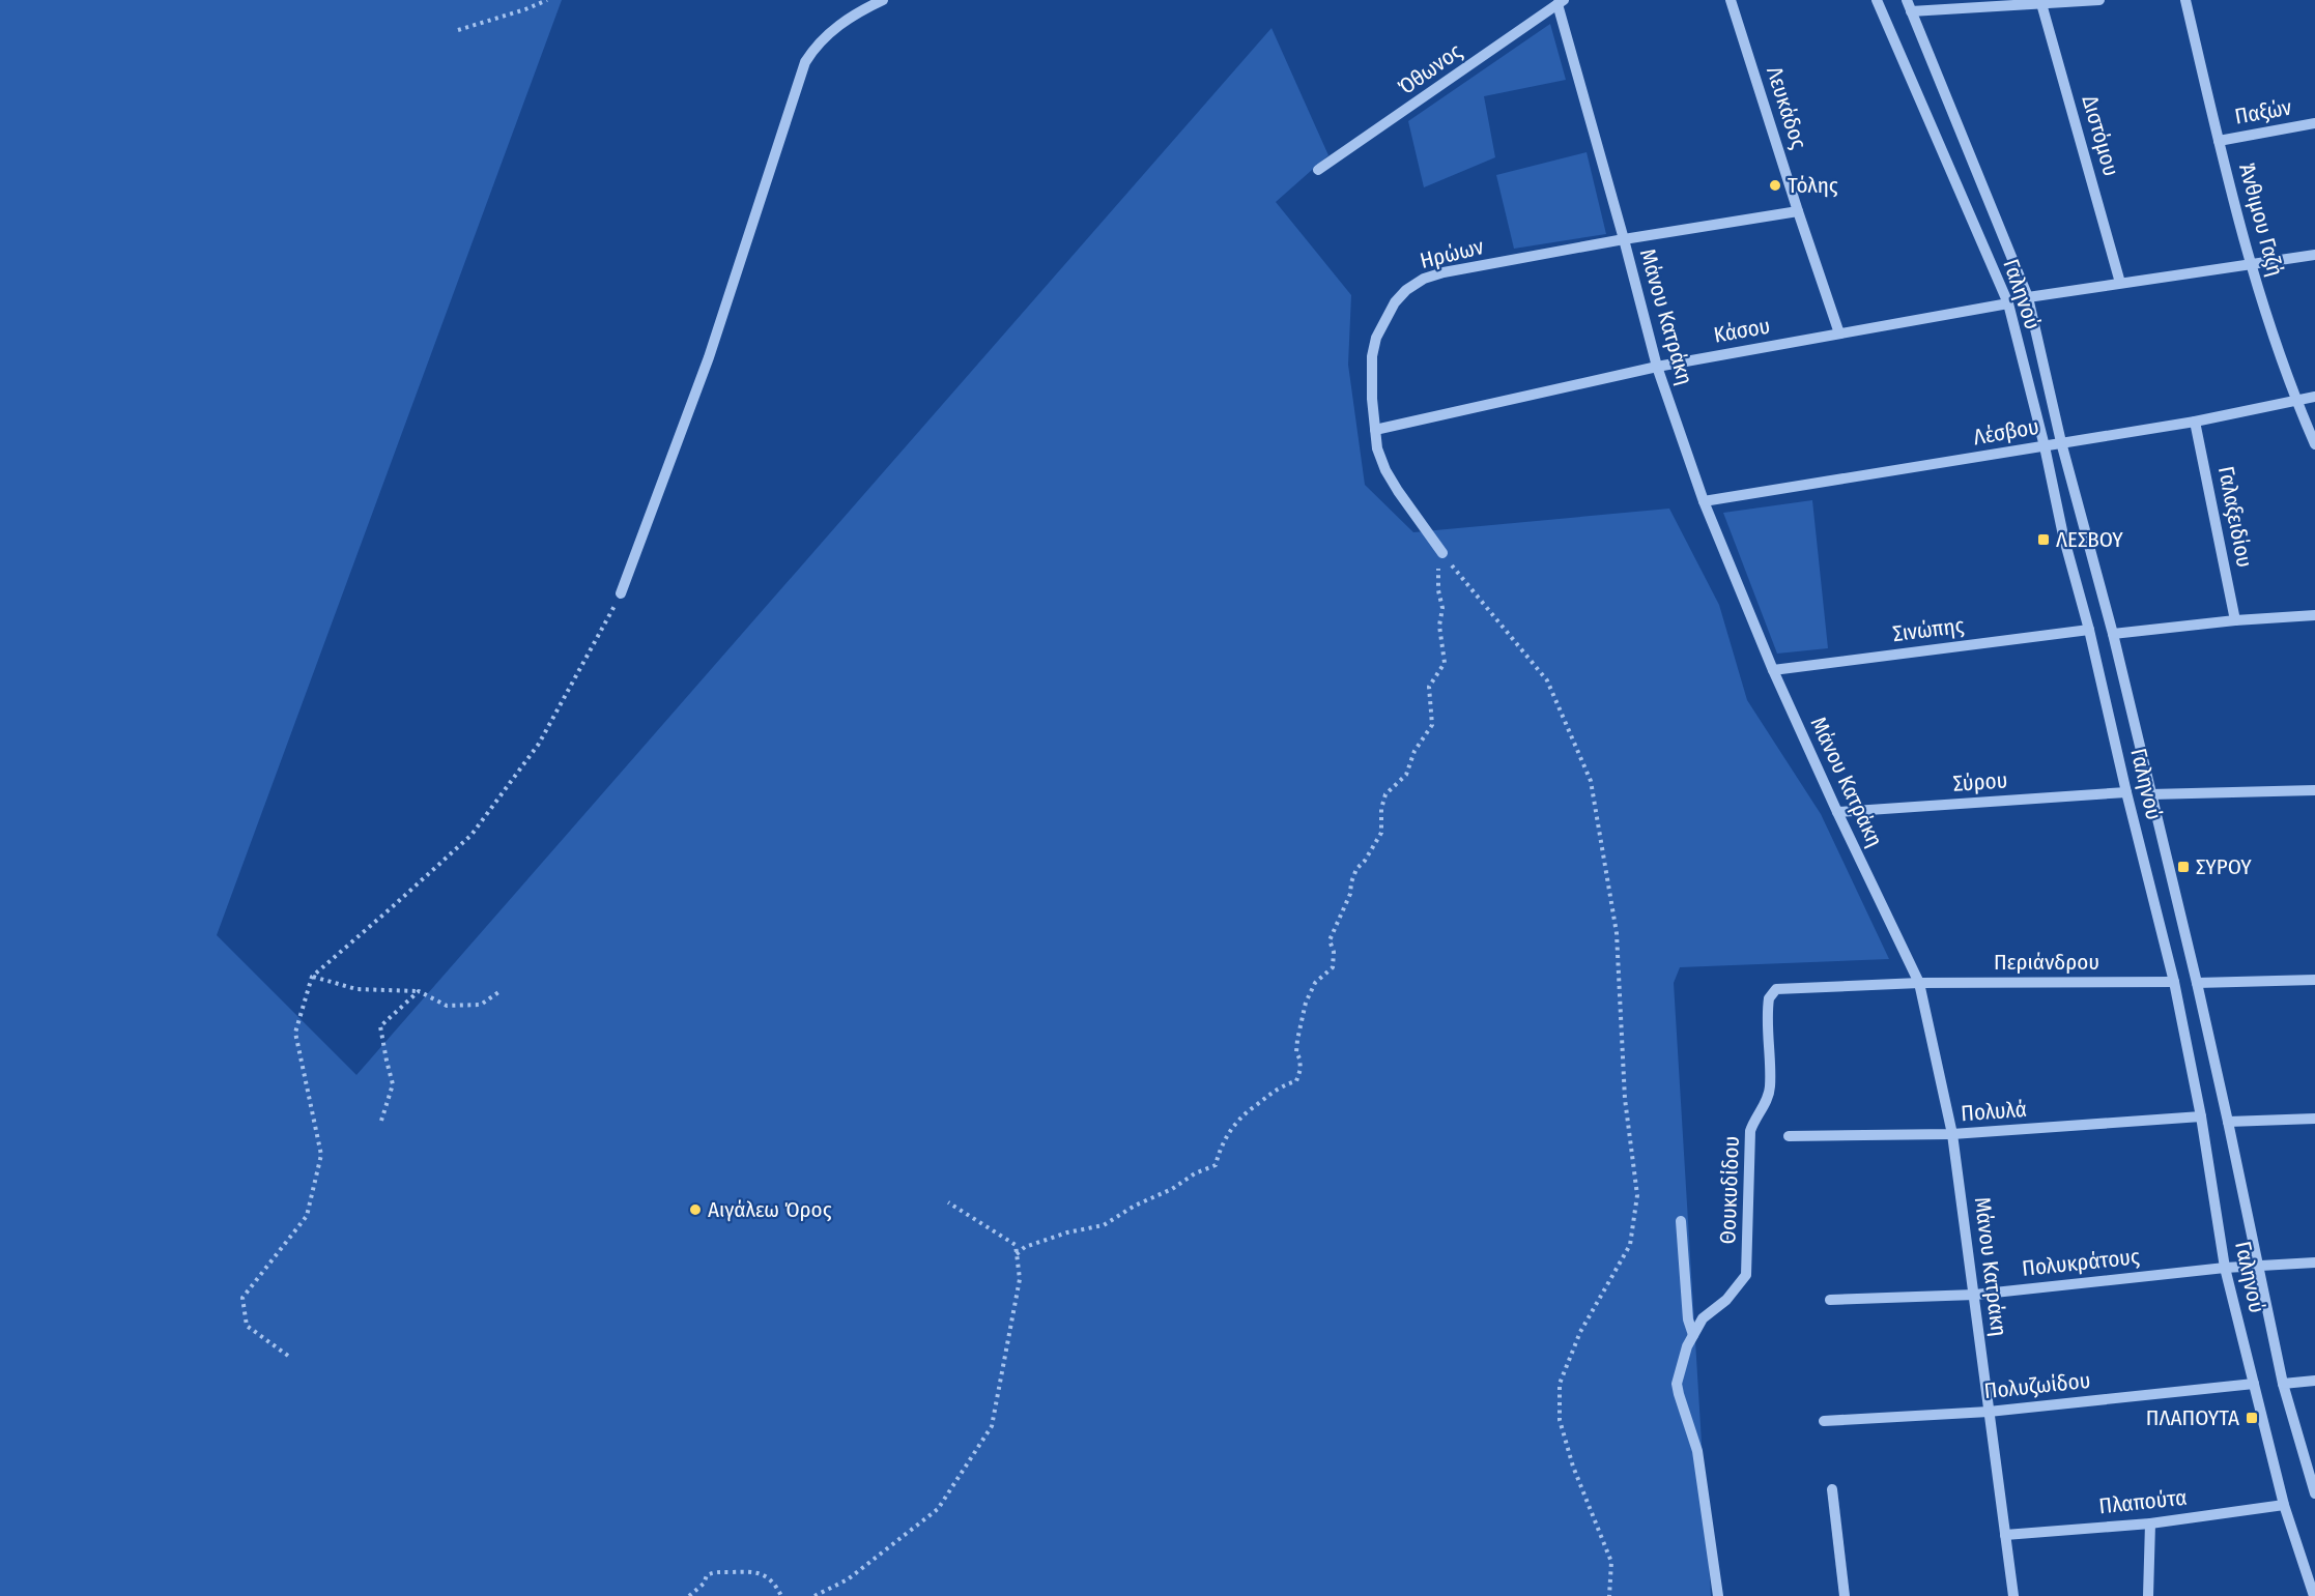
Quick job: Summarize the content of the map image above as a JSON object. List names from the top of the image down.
{
  "streets": {
    "street": [
      "Όθωνος",
      "Λευκάδος",
      "Παξών",
      "Διστόμου",
      "Άνθιμου Γαζή",
      "Ηρώων",
      "Γαληνού",
      "Μάνου Κατράκη",
      "Κάσου",
      "Λέσβου",
      "Γαλαξειδίου",
      "Σινώπης",
      "Σύρου",
      "Περιάνδρου",
      "Πολυλά",
      "Θουκυδίδου",
      "Πολυκράτους",
      "Πολυζωίδου",
      "Πλαπούτα"
    ]
  },
  "crossings": [
    ["Όθωνος", "Μάνου Κατράκη"],
    ["Λευκάδος", "Ηρώων"],
    ["Λευκάδος", "Κάσου"],
    ["Παξών", "Άνθιμου Γαζή"],
    ["Άνθιμου Γαζή", "Λέσβου"],
    ["Ηρώων", "Μάνου Κατράκη"],
    ["Ηρώων", "Κάσου"],
    ["Γαληνού", "Κάσου"],
    ["Γαληνού", "Λέσβου"],
    ["Γαληνού", "Σινώπης"],
    ["Γαληνού", "Σύρου"],
    ["Γαληνού", "Περιάνδρου"],
    ["Γαληνού", "Πολυλά"],
    ["Γαληνού", "Πολυκράτους"],
    ["Γαληνού", "Πολυζωίδου"],
    ["Γαληνού", "Πλαπούτα"],
    ["Μάνου Κατράκη", "Κάσου"],
    ["Μάνου Κατράκη", "Λέσβου"],
    ["Μάνου Κατράκη", "Σινώπης"],
    ["Μάνου Κατράκη", "Σύρου"],
    ["Μάνου Κατράκη", "Περιάνδρου"],
    ["Μάνου Κατράκη", "Πολυλά"],
    ["Μάνου Κατράκη", "Θουκυδίδου"],
    ["Μάνου Κατράκη", "Πολυκράτους"],
    ["Μάνου Κατράκη", "Πολυζωίδου"],
    ["Μάνου Κατράκη", "Πλαπούτα"],
    ["Λέσβου", "Γαλαξειδίου"],
    ["Περιάνδρου", "Θουκυδίδου"]
  ],
  "places": {
    "other": ["Τόλης", "Αιγάλεω Όρος"],
    "transit": ["ΛΕΣΒΟΥ", "ΣΥΡΟΥ", "ΠΛΑΠΟΥΤΑ"]
  }
}
